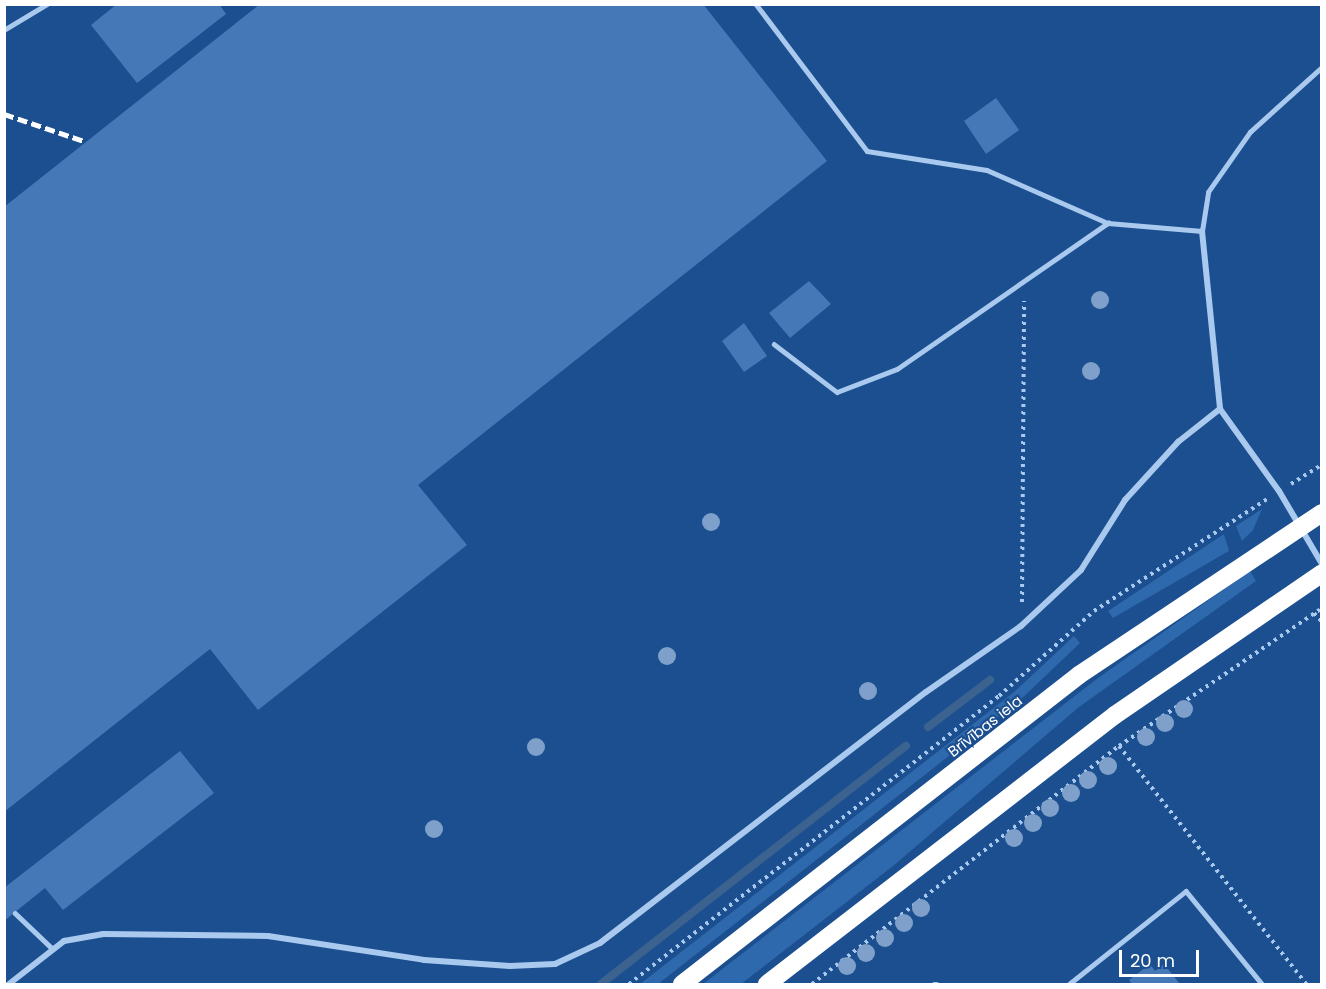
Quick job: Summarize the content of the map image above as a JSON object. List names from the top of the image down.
{
  "streets": {
    "highway": ["Brīvības iela"]
  },
  "scale_bar": "20 m"
}
